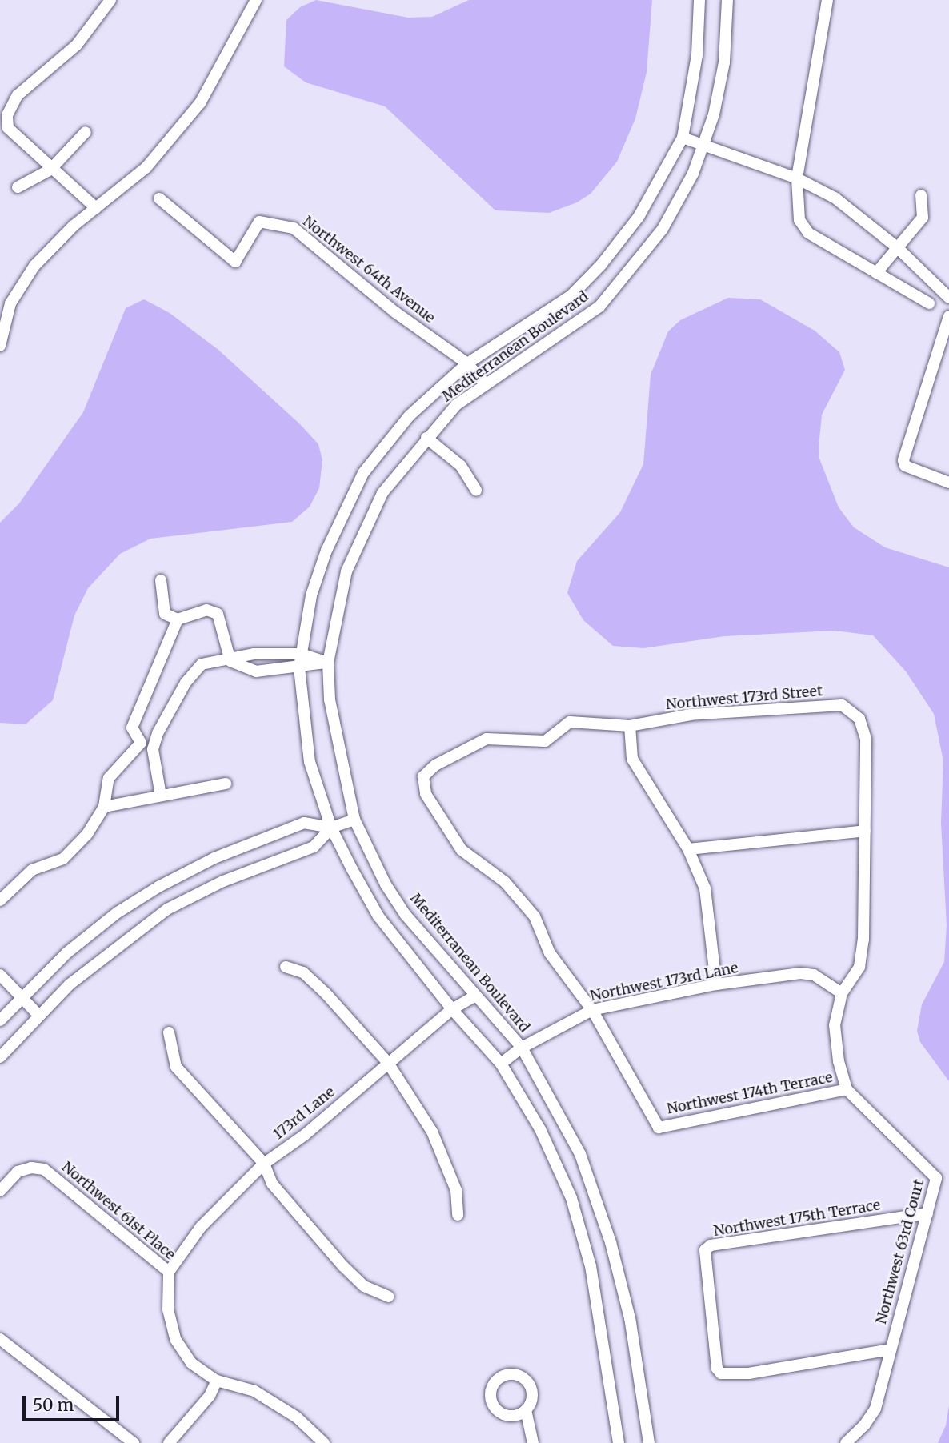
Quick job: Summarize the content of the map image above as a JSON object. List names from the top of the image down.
{
  "streets": {
    "street": [
      "Northwest 64th Avenue",
      "Mediterranean Boulevard",
      "Northwest 173rd Street",
      "Northwest 173rd Lane",
      "Northwest 174th Terrace",
      "173rd Lane",
      "Northwest 61st Place",
      "Northwest 175th Terrace",
      "Northwest 63rd Court"
    ]
  },
  "crossings": [
    ["Northwest 64th Avenue", "Mediterranean Boulevard"],
    ["Mediterranean Boulevard", "Northwest 173rd Lane"],
    ["Mediterranean Boulevard", "173rd Lane"],
    ["Northwest 173rd Street", "Northwest 173rd Lane"],
    ["Northwest 173rd Street", "Northwest 174th Terrace"],
    ["Northwest 173rd Lane", "Northwest 174th Terrace"],
    ["Northwest 174th Terrace", "Northwest 63rd Court"],
    ["173rd Lane", "Northwest 61st Place"],
    ["Northwest 175th Terrace", "Northwest 63rd Court"]
  ],
  "scale_bar": "50 m"
}
